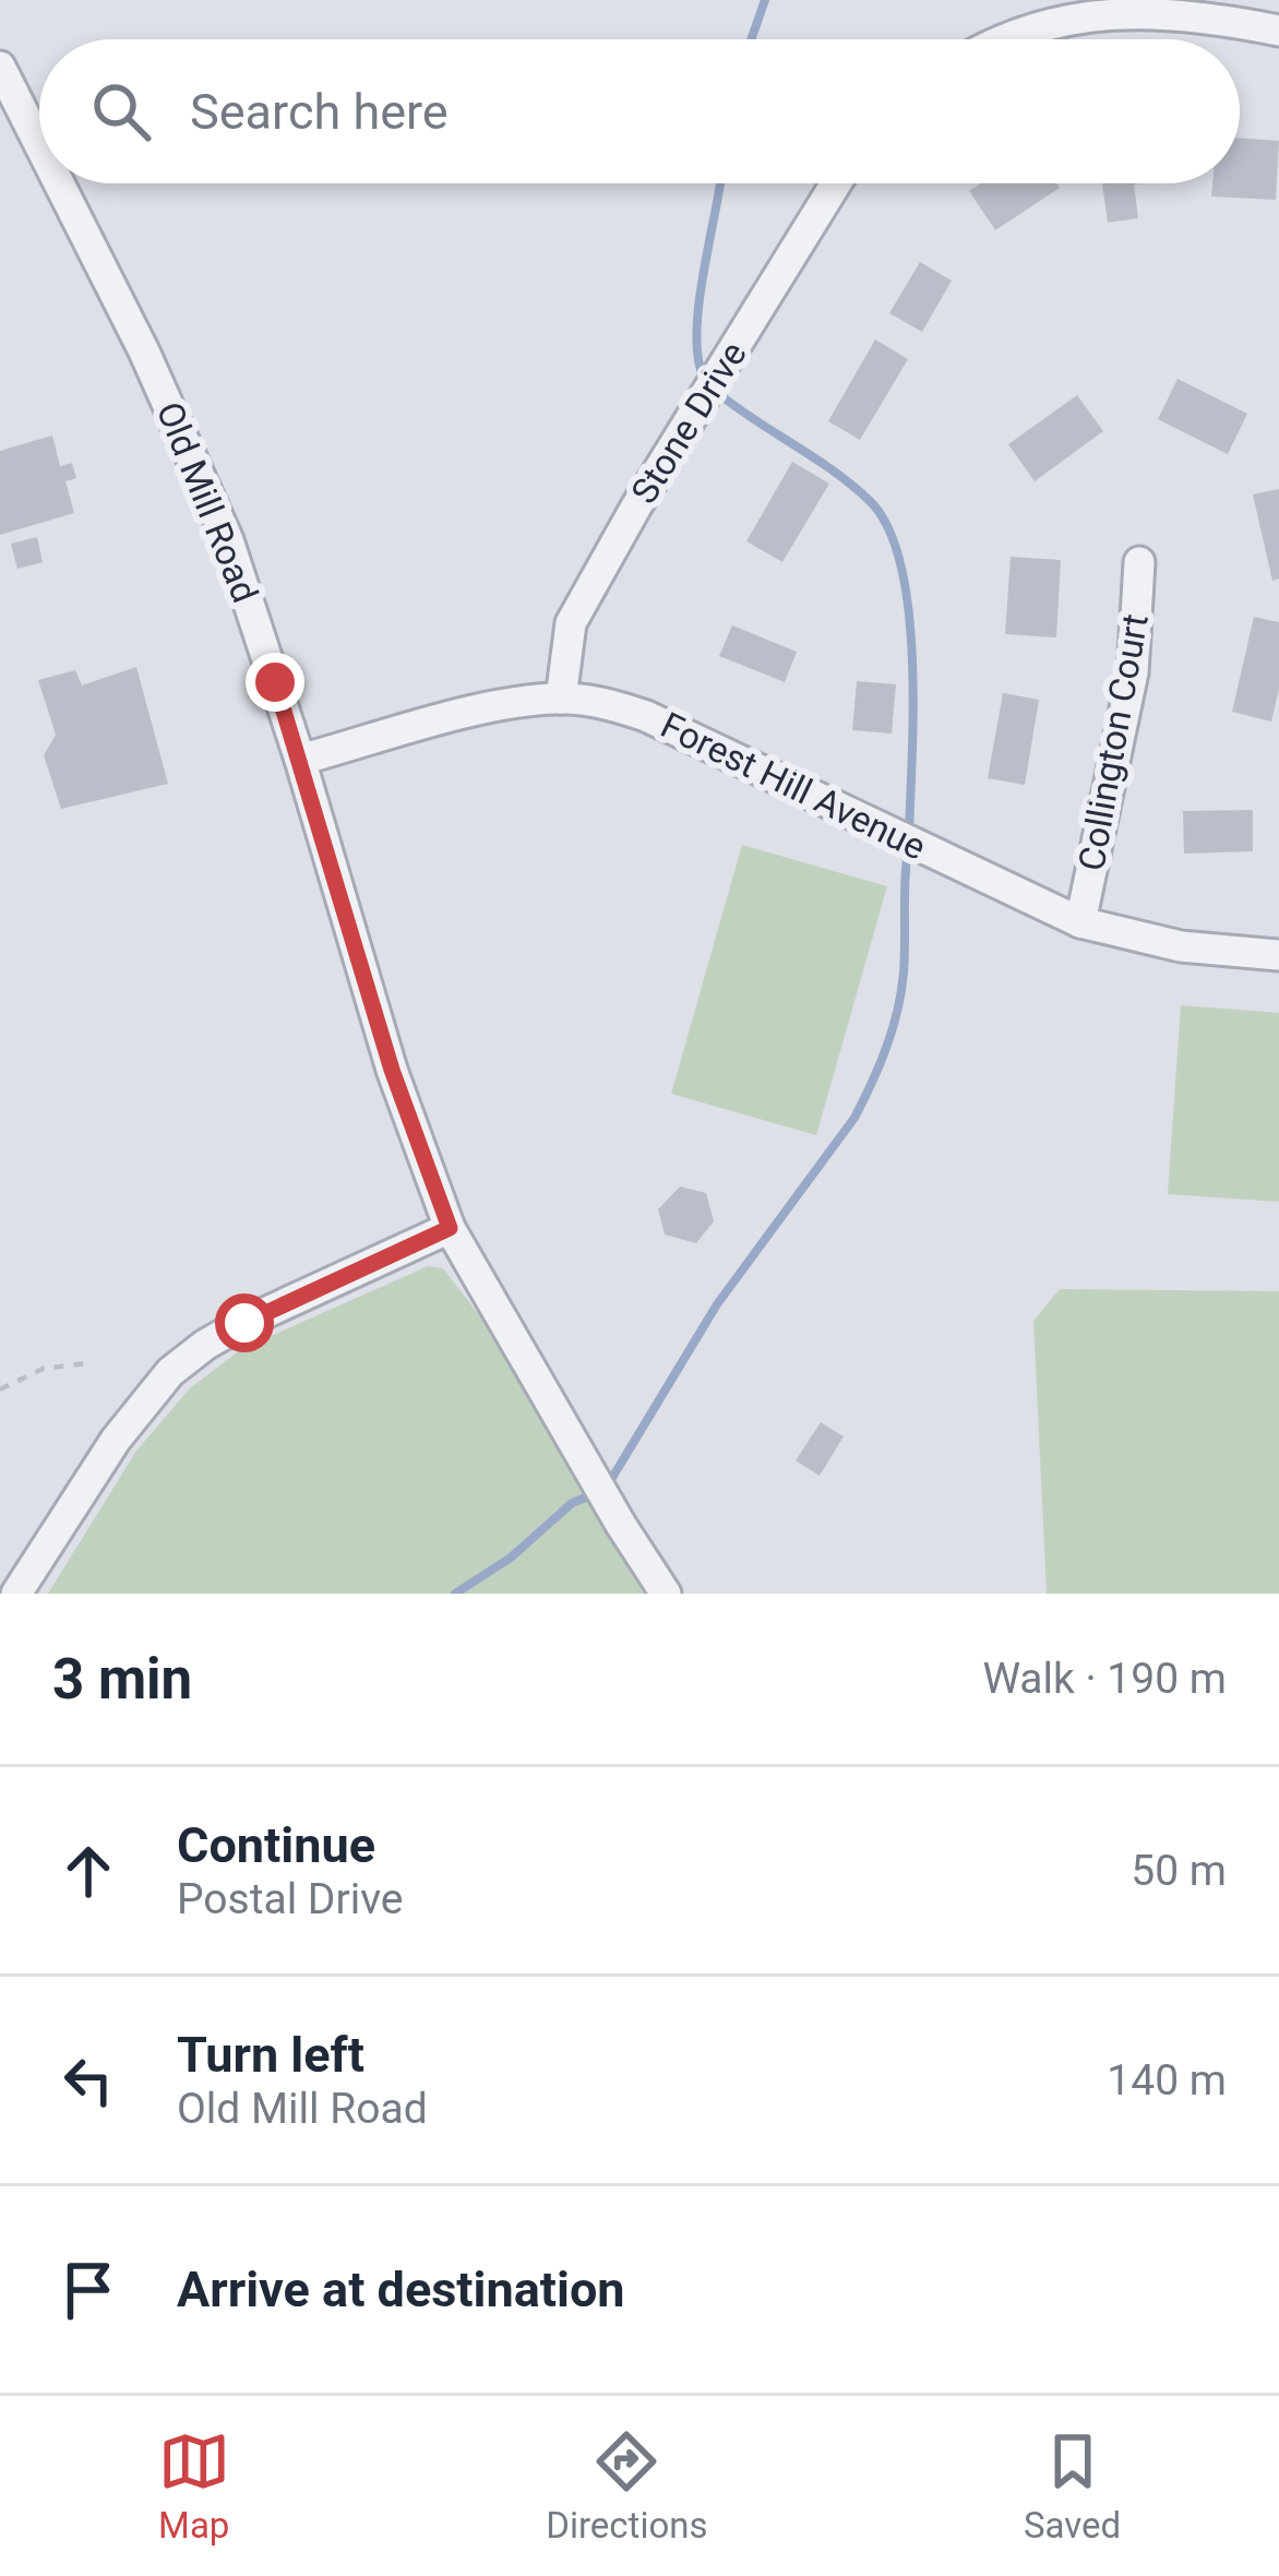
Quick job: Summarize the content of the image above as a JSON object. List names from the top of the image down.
{
  "streets": {
    "street": [
      "Stone Drive",
      "Old Mill Road",
      "Collington Court",
      "Forest Hill Avenue"
    ]
  },
  "crossings": [
    ["Stone Drive", "Forest Hill Avenue"],
    ["Old Mill Road", "Forest Hill Avenue"],
    ["Collington Court", "Forest Hill Avenue"]
  ],
  "page": {
    "search": "Search here",
    "heading": ["3 min", "Walk · 190 m"],
    "list": [
      ["Continue", "Postal Drive", "50 m"],
      ["Turn left", "Old Mill Road", "140 m"],
      "Arrive at destination"
    ],
    "nav": ["Map", "Directions", "Saved"]
  }
}
